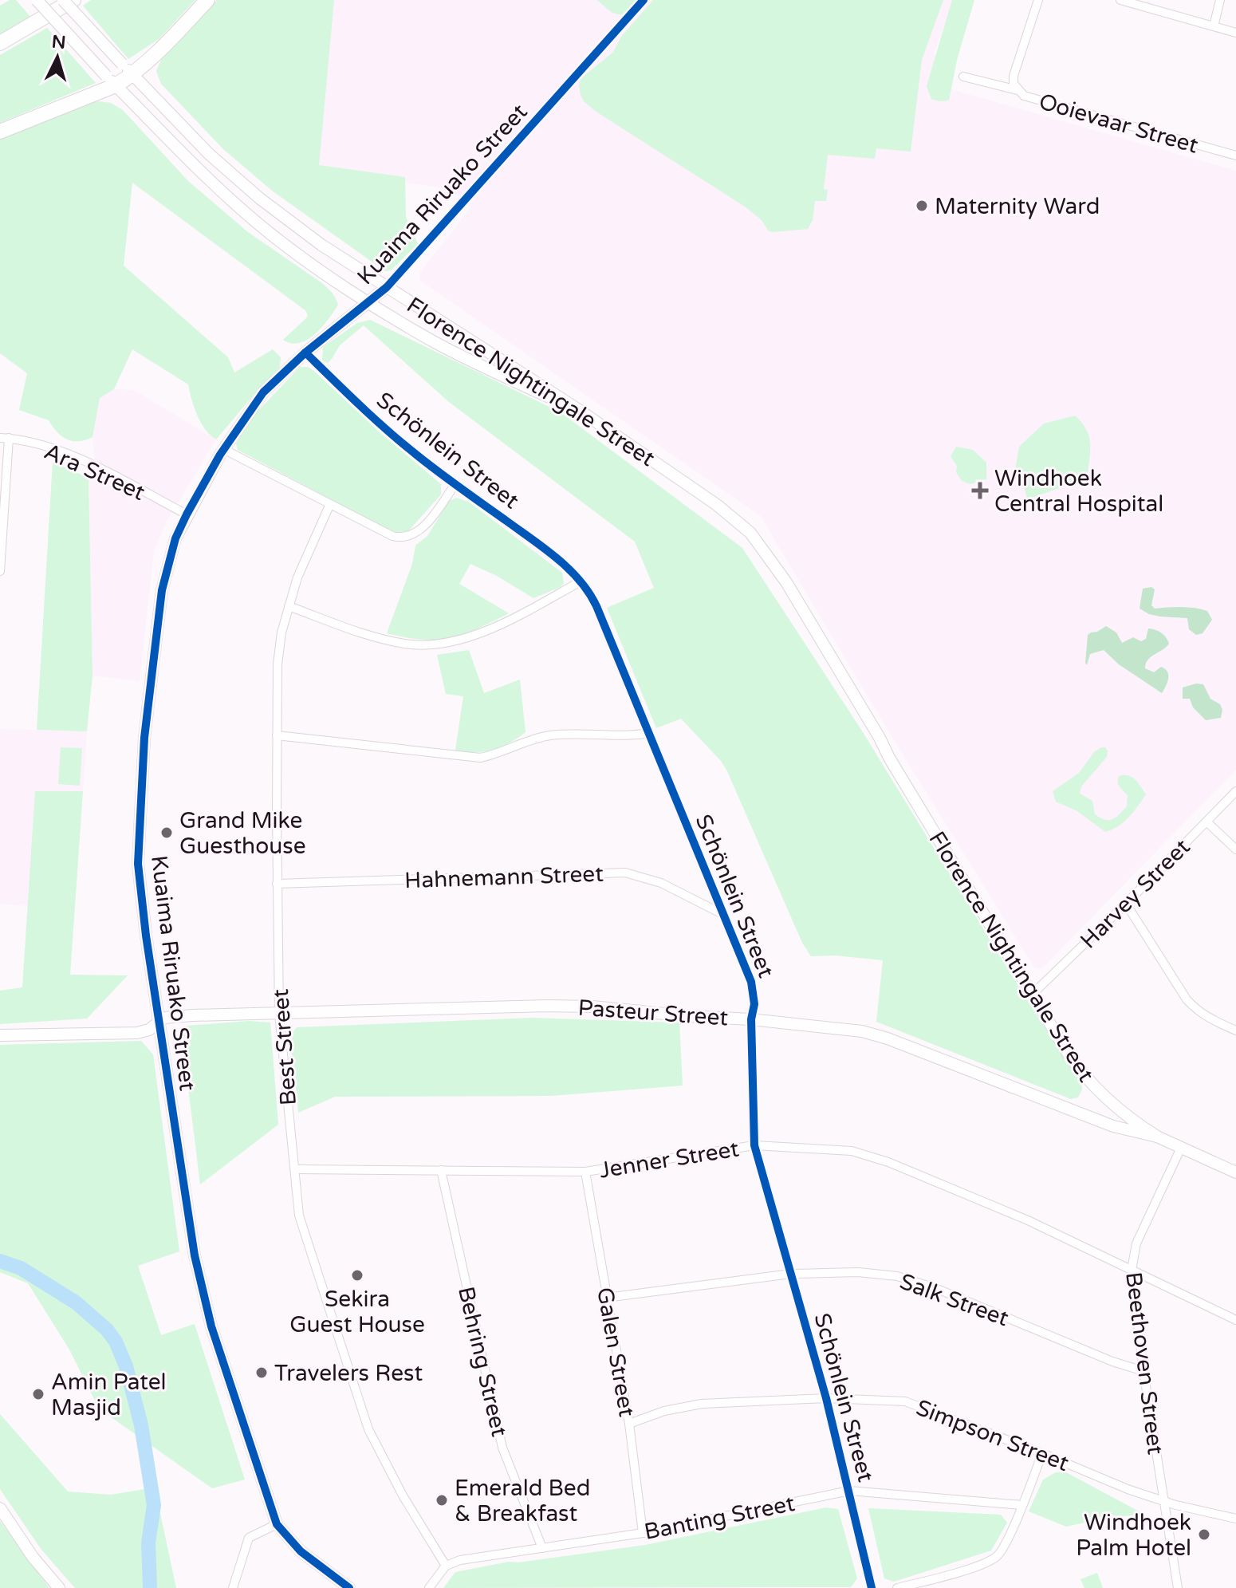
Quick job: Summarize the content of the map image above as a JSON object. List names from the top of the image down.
{
  "streets": {
    "main road": ["Kuaima Riruako Street", "Florence Nightingale Street", "Pasteur Street"],
    "street": [
      "Ooievaar Street",
      "Schönlein Street",
      "Ara Street",
      "Hahnemann Street",
      "Harvey Street",
      "Best Street",
      "Jenner Street",
      "Salk Street",
      "Galen Street",
      "Behring Street",
      "Beethoven Street",
      "Simpson Street",
      "Banting Street"
    ]
  },
  "crossings": [
    ["Kuaima Riruako Street", "Florence Nightingale Street"],
    ["Kuaima Riruako Street", "Schönlein Street"],
    ["Kuaima Riruako Street", "Ara Street"],
    ["Kuaima Riruako Street", "Pasteur Street"],
    ["Florence Nightingale Street", "Harvey Street"],
    ["Florence Nightingale Street", "Pasteur Street"],
    ["Schönlein Street", "Hahnemann Street"],
    ["Schönlein Street", "Pasteur Street"],
    ["Schönlein Street", "Jenner Street"],
    ["Schönlein Street", "Salk Street"],
    ["Schönlein Street", "Simpson Street"],
    ["Schönlein Street", "Banting Street"],
    ["Hahnemann Street", "Best Street"],
    ["Pasteur Street", "Best Street"],
    ["Pasteur Street", "Beethoven Street"],
    ["Best Street", "Jenner Street"],
    ["Best Street", "Banting Street"],
    ["Jenner Street", "Galen Street"],
    ["Jenner Street", "Behring Street"],
    ["Jenner Street", "Beethoven Street"],
    ["Salk Street", "Galen Street"],
    ["Salk Street", "Beethoven Street"],
    ["Galen Street", "Simpson Street"],
    ["Galen Street", "Banting Street"],
    ["Behring Street", "Banting Street"],
    ["Beethoven Street", "Simpson Street"]
  ],
  "places": {
    "other": [
      "Maternity Ward",
      "Grand Mike Guesthouse",
      "Sekira Guest House",
      "Travelers Rest",
      "Amin Patel Masjid",
      "Emerald Bed & Breakfast",
      "Windhoek Palm Hotel"
    ],
    "health": ["Windhoek Central Hospital"]
  },
  "north": "top"
}
